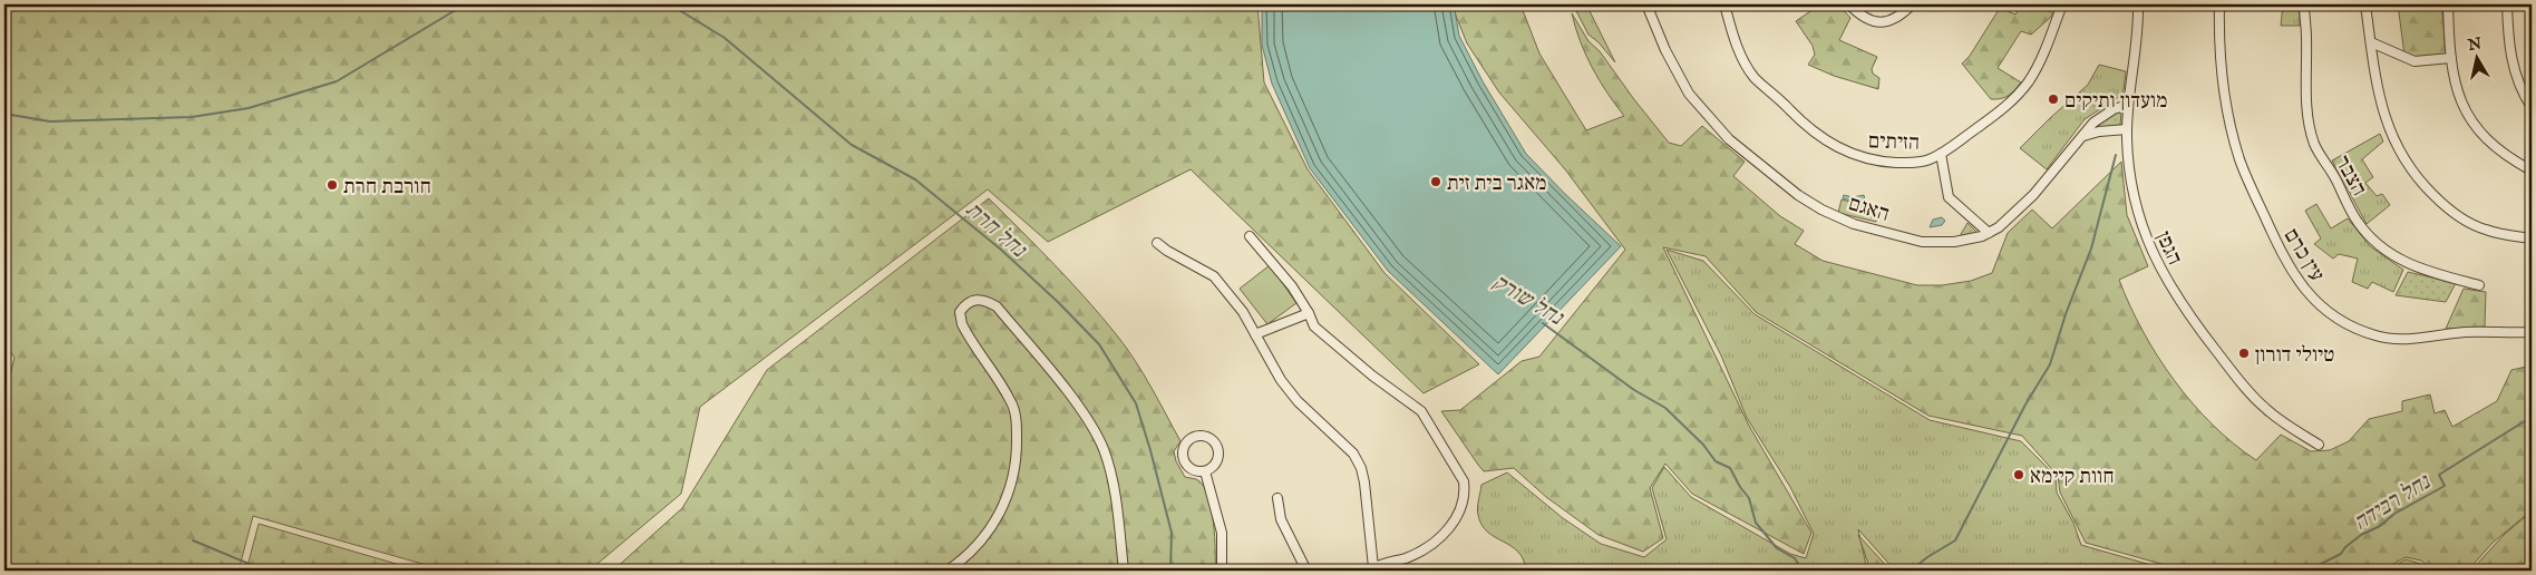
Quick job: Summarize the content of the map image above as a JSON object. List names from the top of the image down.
{
  "streets": {
    "street": [
      "הזיתים",
      "הצבר",
      "האגם",
      "הגפן",
      "עין כרם"
    ]
  },
  "crossings": [
    ["האגם", "הגפן"]
  ],
  "water": ["נחל חרת", "נחל שורק", "נחל רבידה"],
  "places": [
    "מועדון ותיקים",
    "מאגר בית זית",
    "חורבת חרת",
    "טיולי דורון",
    "חוות קיימא"
  ],
  "north": "top"
}
